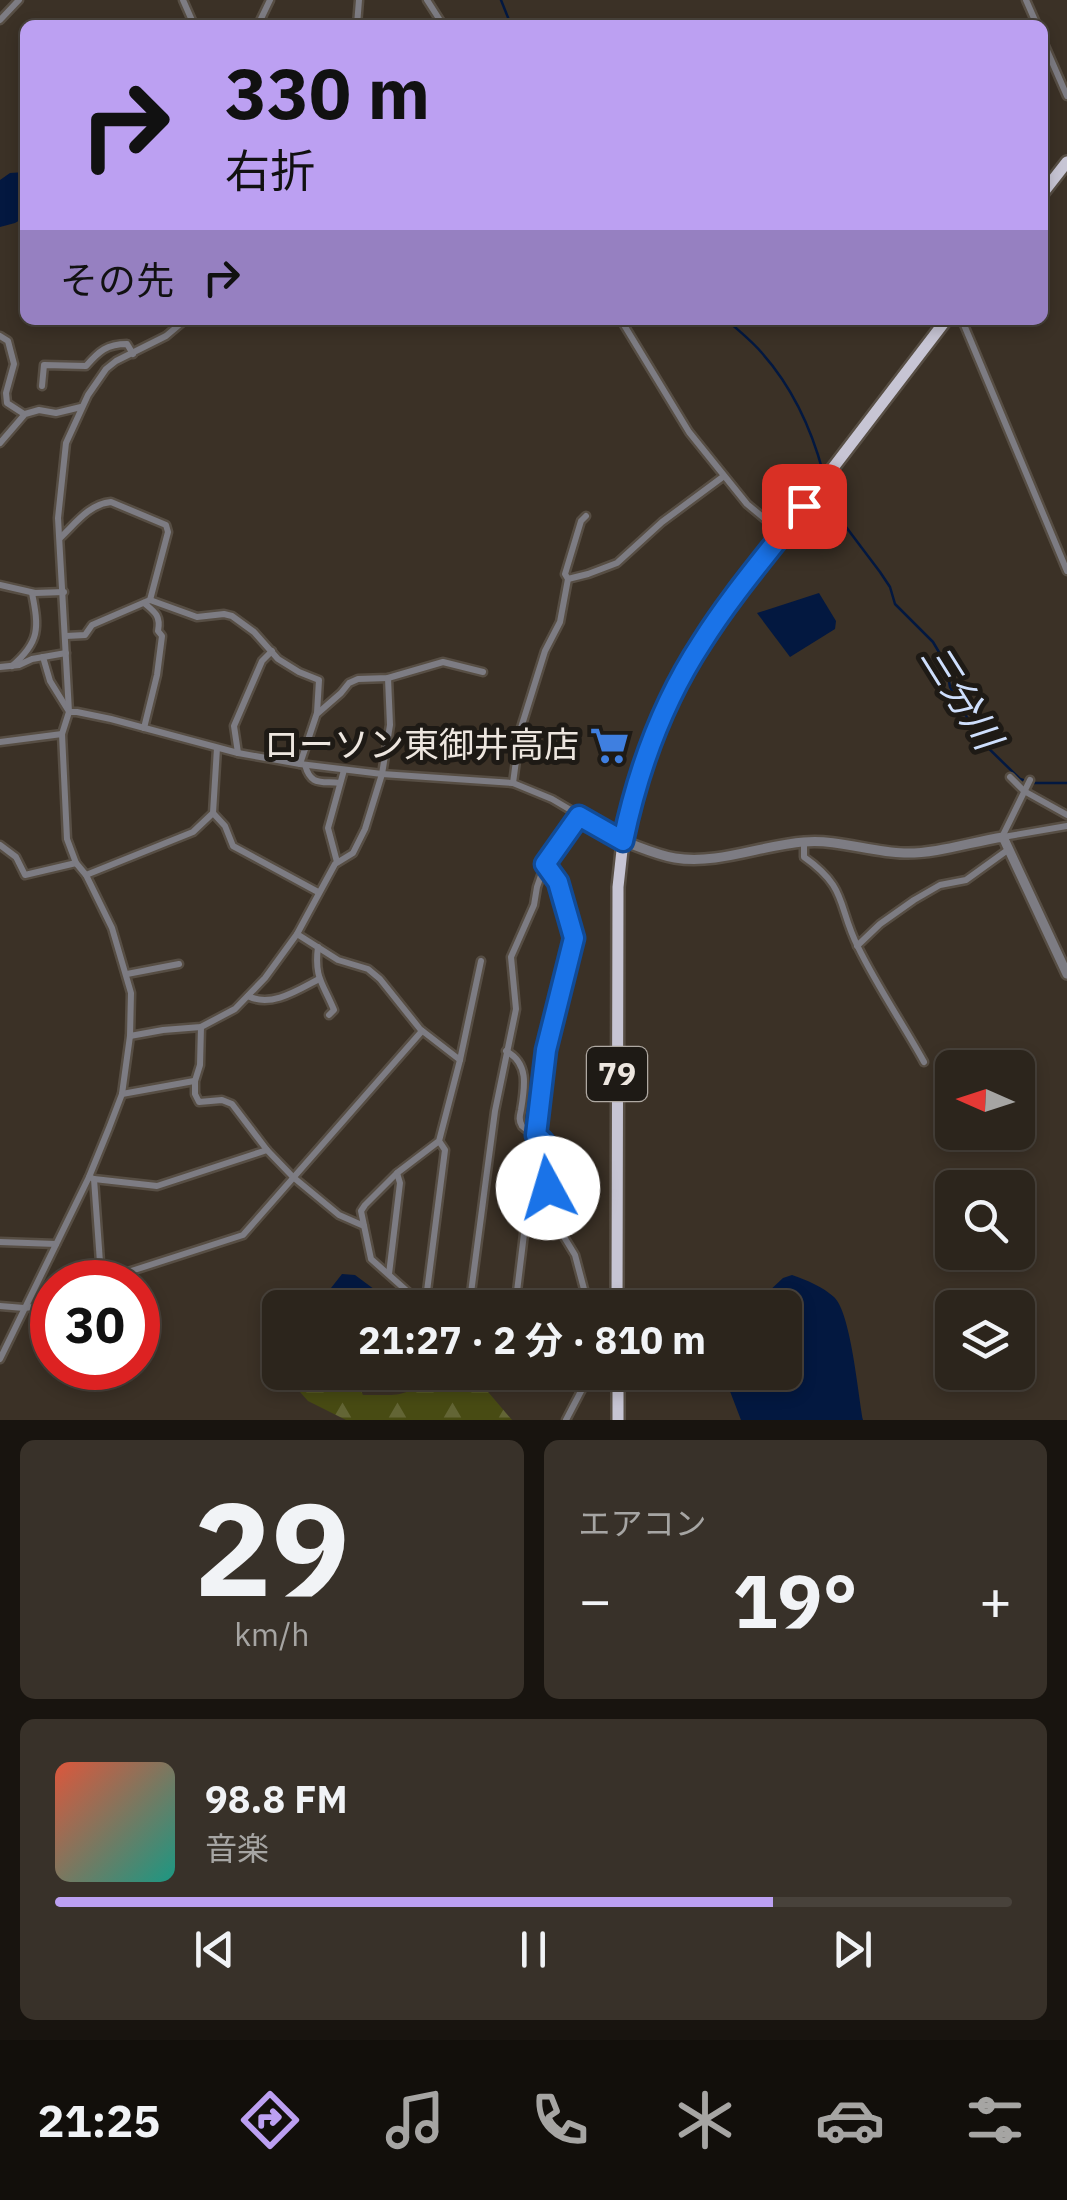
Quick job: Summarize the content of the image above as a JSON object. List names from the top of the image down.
{
  "streets": {
    "main road": ["79"]
  },
  "water": ["三分川"],
  "places": {
    "supermarket": ["ローソン東御井高店"]
  },
  "north": "left",
  "page": {
    "turn": ["330 m", "右折"],
    "then": "その先",
    "limit": "30",
    "trip": "21:27 · 2 分 · 810 m",
    "tile": [
      ["29", "km/h"],
      "エアコン"
    ],
    "heat": ["−", "19°", "+"],
    "song": ["98.8 FM", "音楽"],
    "tabs": "21:25"
  }
}
